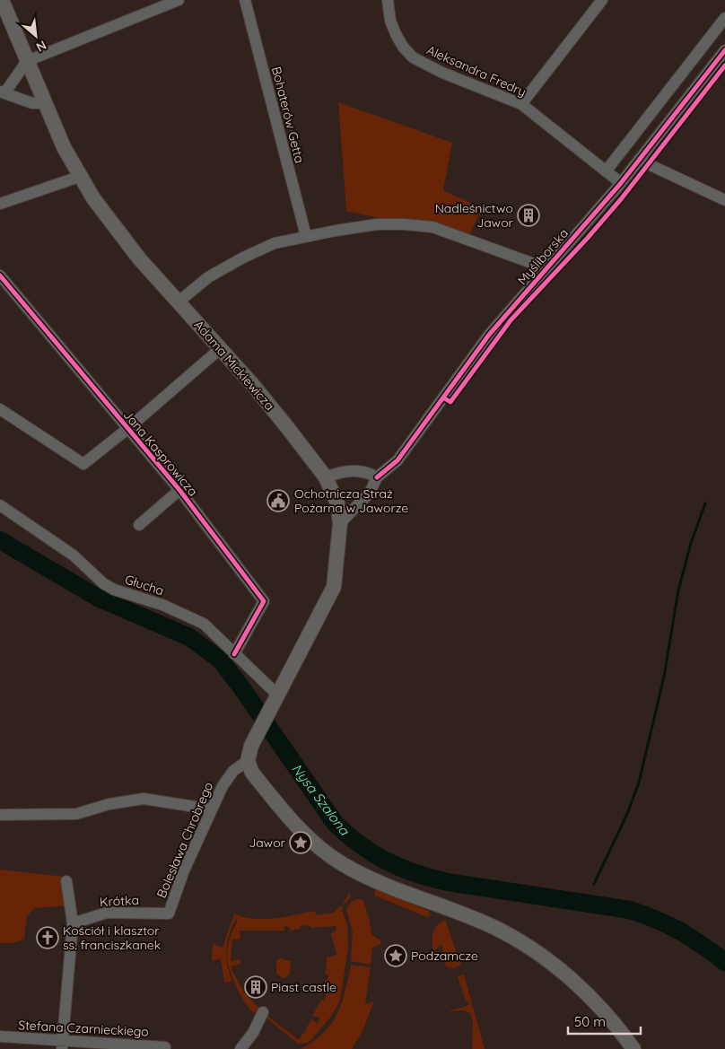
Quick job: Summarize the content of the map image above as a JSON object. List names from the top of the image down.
{
  "streets": {
    "main road": ["Adama Mickiewicza"],
    "street": [
      "Aleksandra Fredry",
      "Bohaterów Getta",
      "Myśliborska",
      "Jana Kasprowicza",
      "Głucha",
      "Bolesława Chrobrego",
      "Krótka",
      "Stefana Czarnieckiego"
    ]
  },
  "crossings": [
    ["Aleksandra Fredry", "Myśliborska"],
    ["Myśliborska", "Adama Mickiewicza"],
    ["Adama Mickiewicza", "Głucha"],
    ["Adama Mickiewicza", "Bolesława Chrobrego"],
    ["Jana Kasprowicza", "Głucha"],
    ["Bolesława Chrobrego", "Krótka"]
  ],
  "water": ["Nysa Szalona"],
  "places": {
    "building": ["Nadleśnictwo Jawor", "Piast castle"],
    "public building": ["Ochotnicza Straż Pożarna w Jaworze"],
    "place": ["Jawor", "Podzamcze"],
    "church": ["Kościół i klasztor ss. franciszkanek"]
  },
  "scale_bar": "50 m",
  "north": "bottom right"
}
